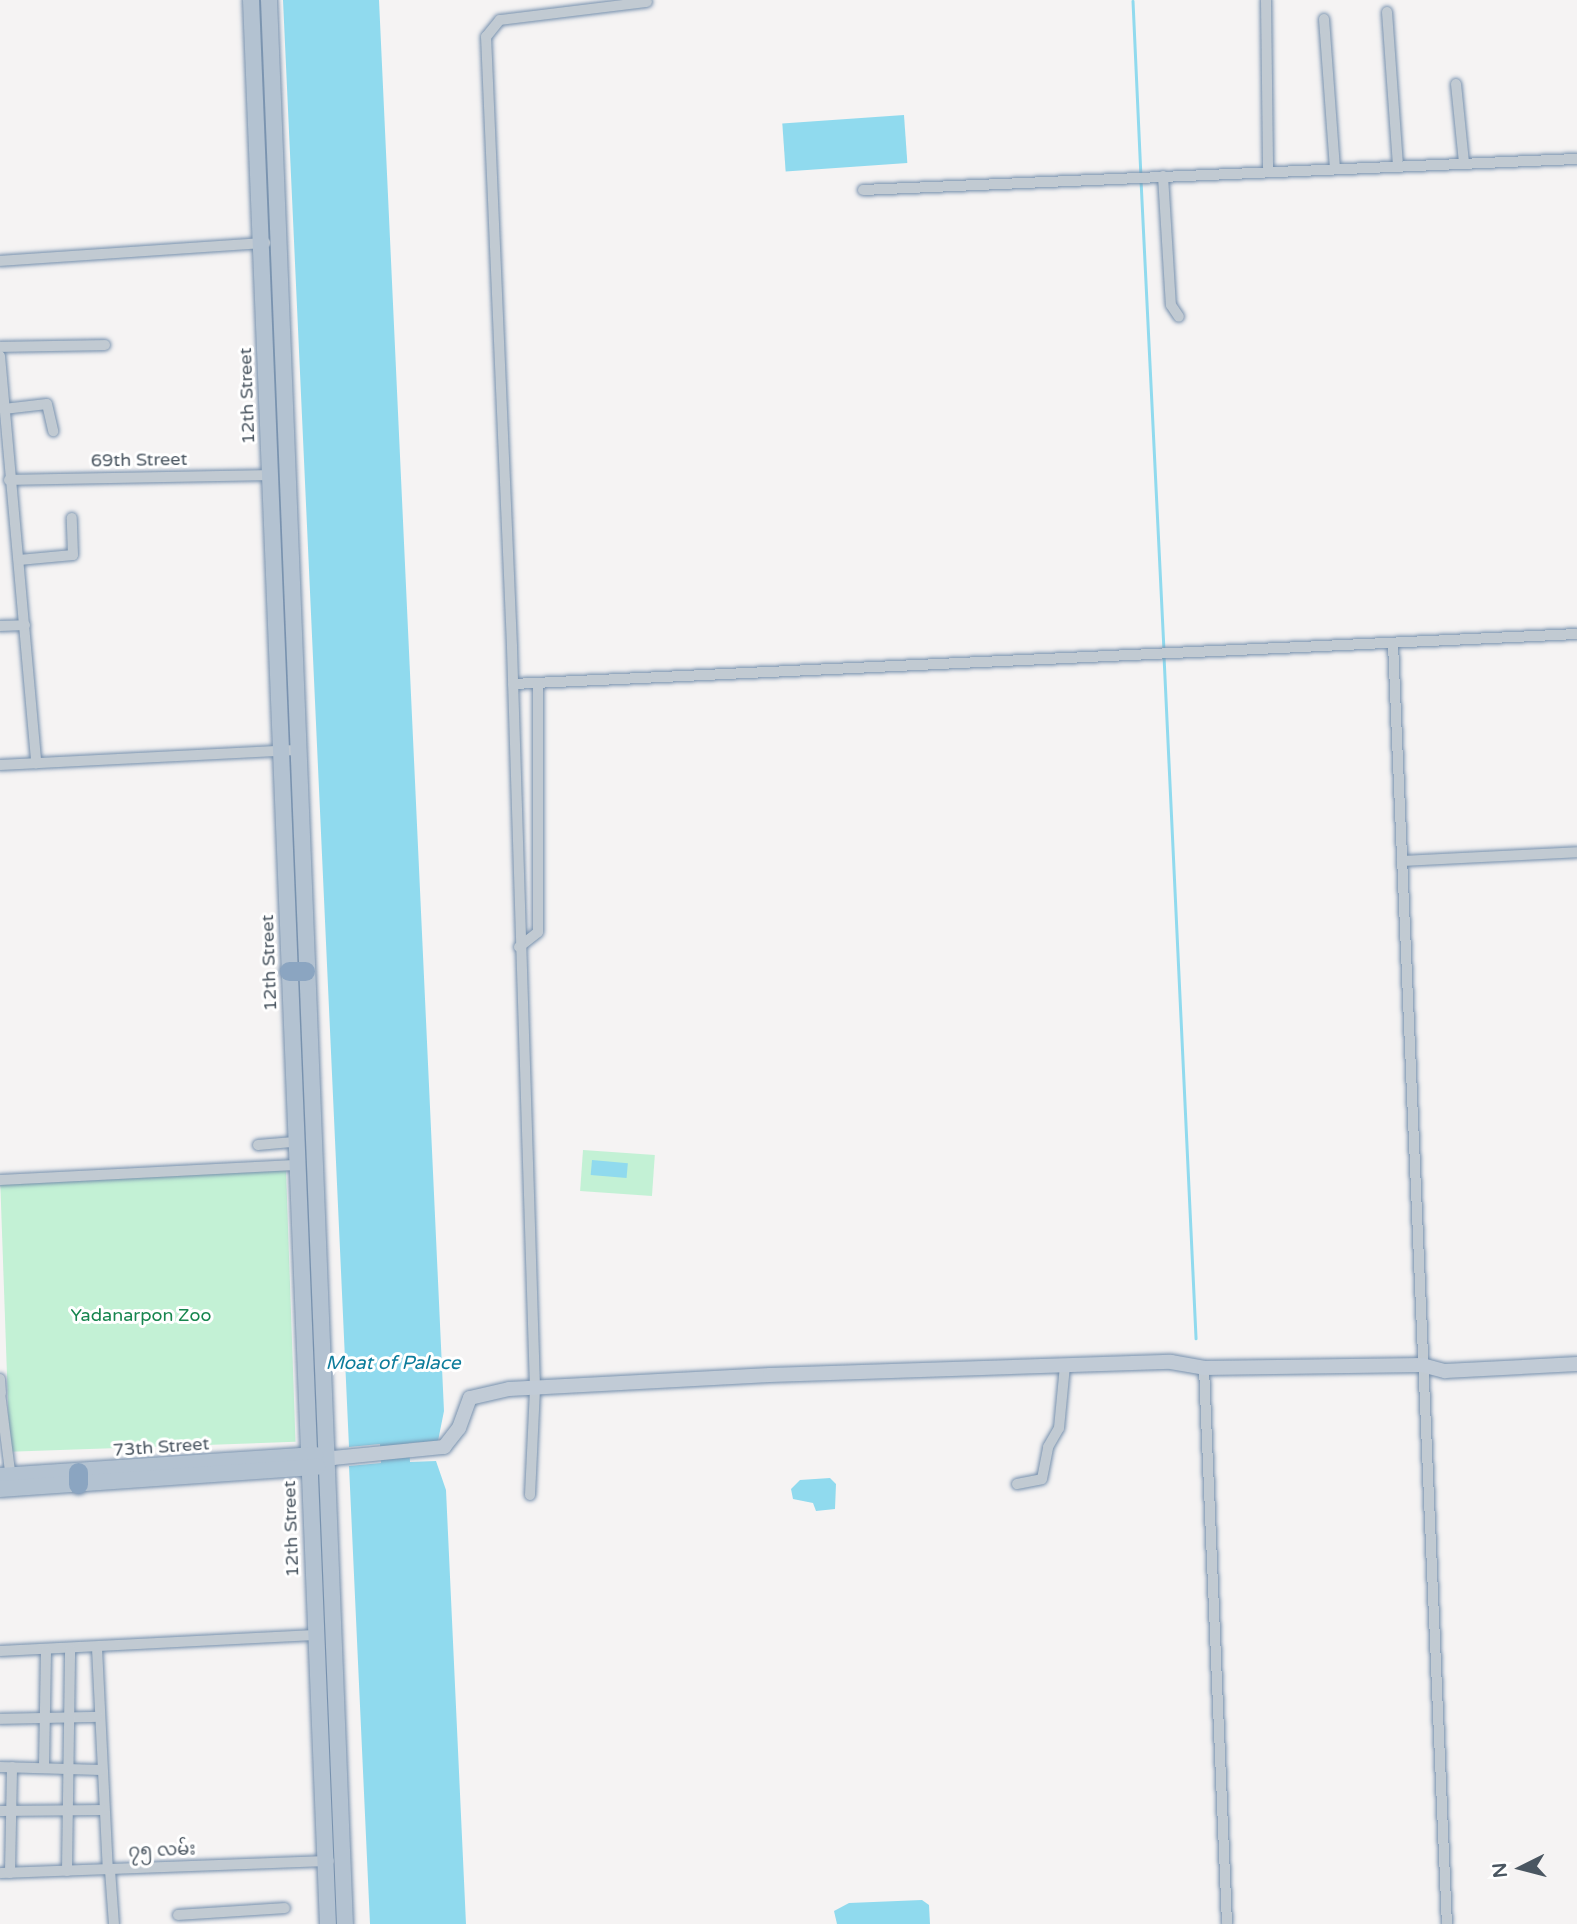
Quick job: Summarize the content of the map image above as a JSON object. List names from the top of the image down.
{
  "streets": {
    "main road": ["12th Street", "73th Street"],
    "street": ["69th Street", "၇၅ လမ်း"]
  },
  "crossings": [
    ["12th Street", "69th Street"],
    ["12th Street", "73th Street"],
    ["12th Street", "၇၅ လမ်း"]
  ],
  "water": ["Moat of Palace"],
  "parks": ["Yadanarpon Zoo"],
  "north": "left"
}
